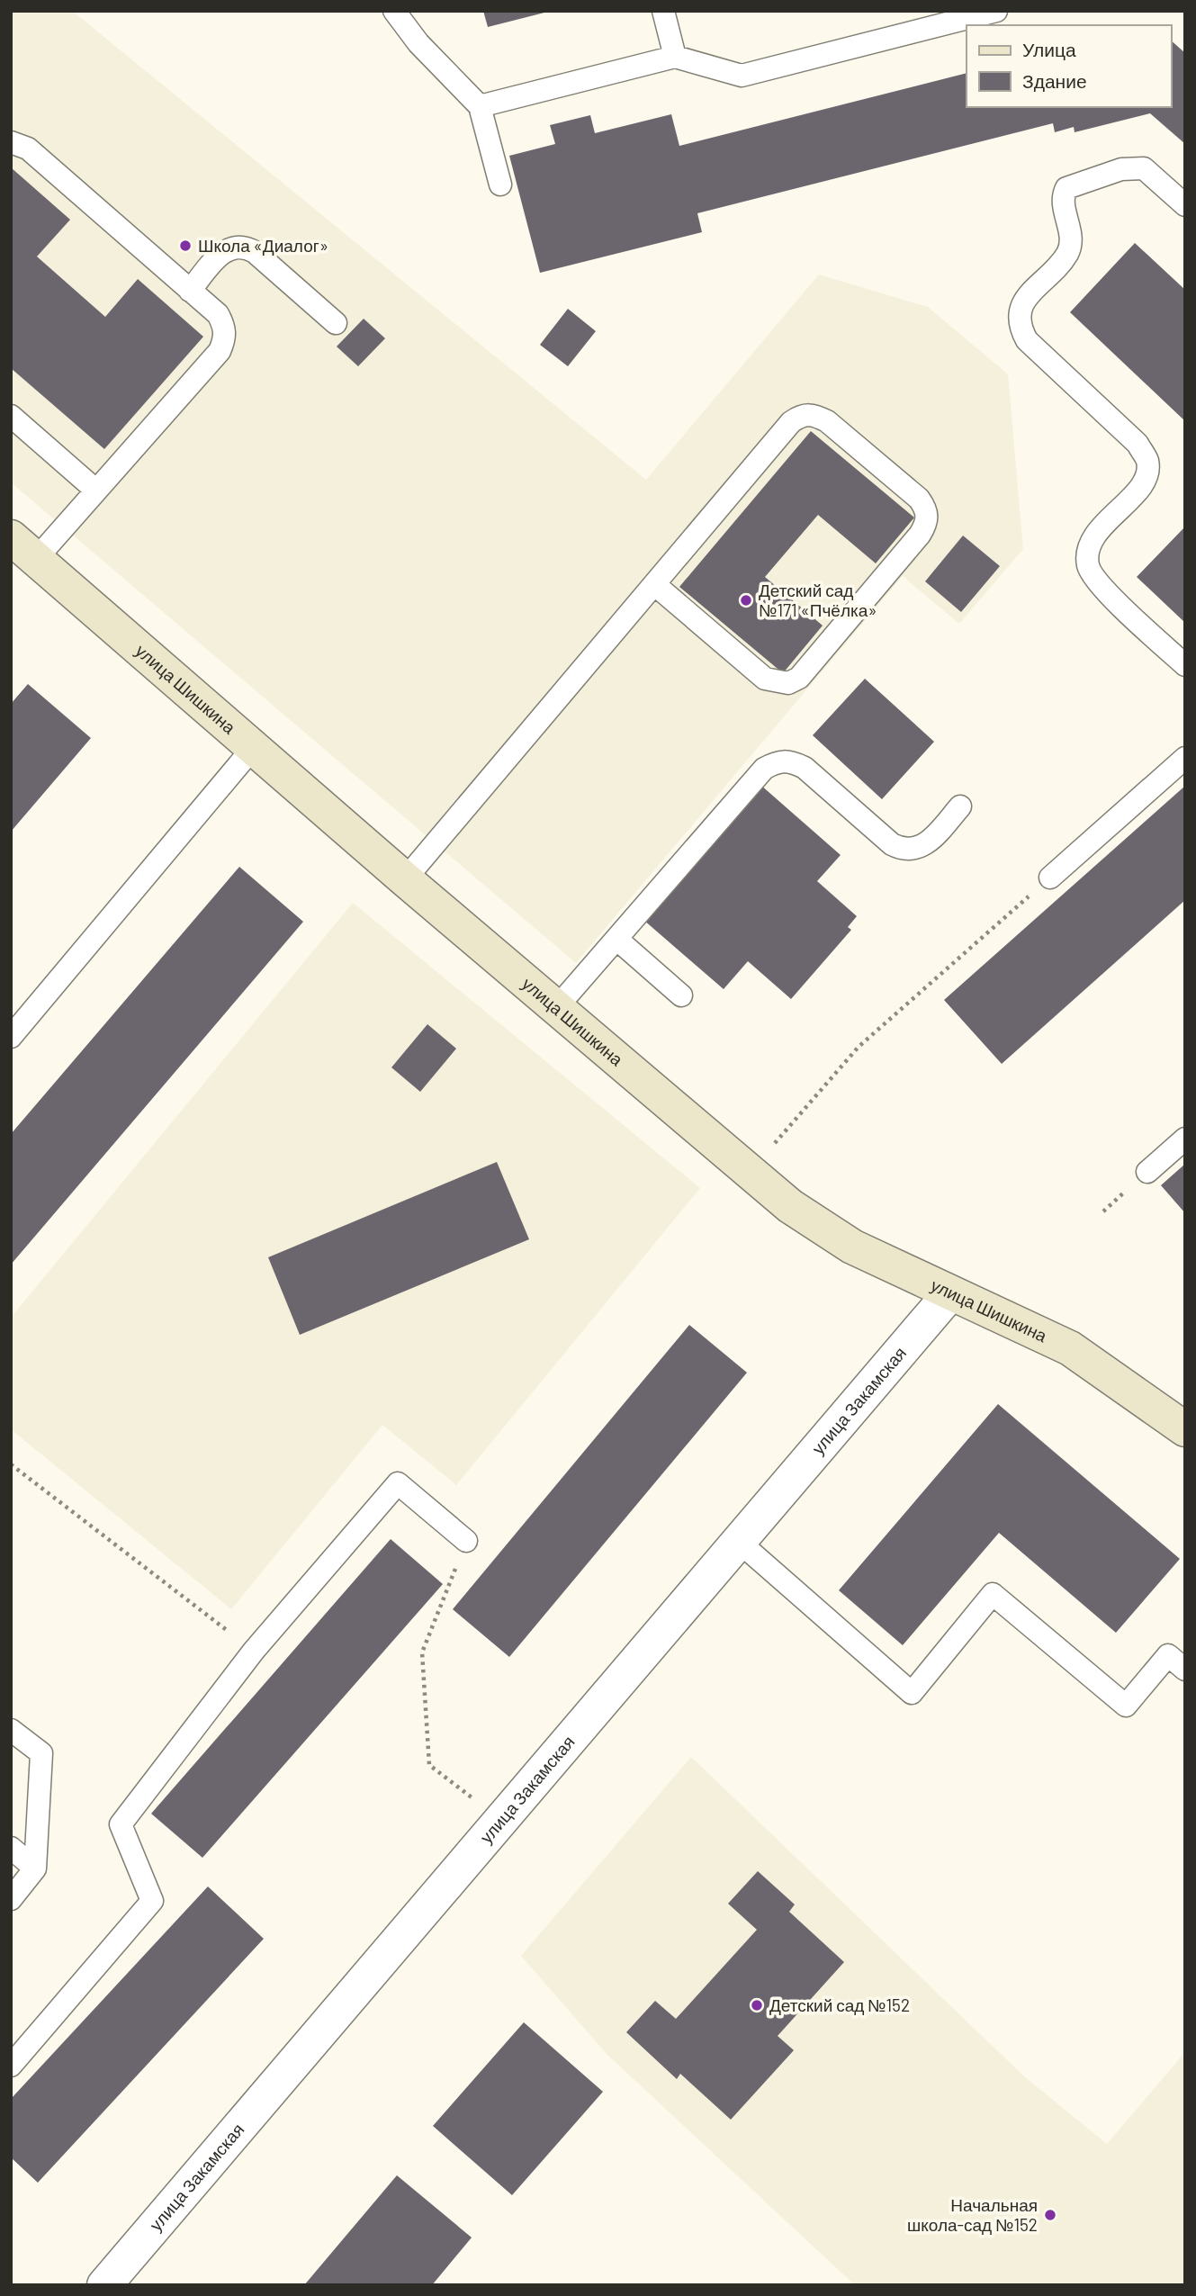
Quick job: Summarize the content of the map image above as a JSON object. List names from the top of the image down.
{
  "streets": {
    "street": ["улица Шишкина", "улица Закамская"]
  },
  "crossings": [
    ["улица Шишкина", "улица Закамская"]
  ],
  "places": [
    "Школа «Диалог»",
    "Детский сад №171 «Пчёлка»",
    "Детский сад №152",
    "Начальная школа-сад №152"
  ],
  "legend": ["Улица", "Здание"]
}
